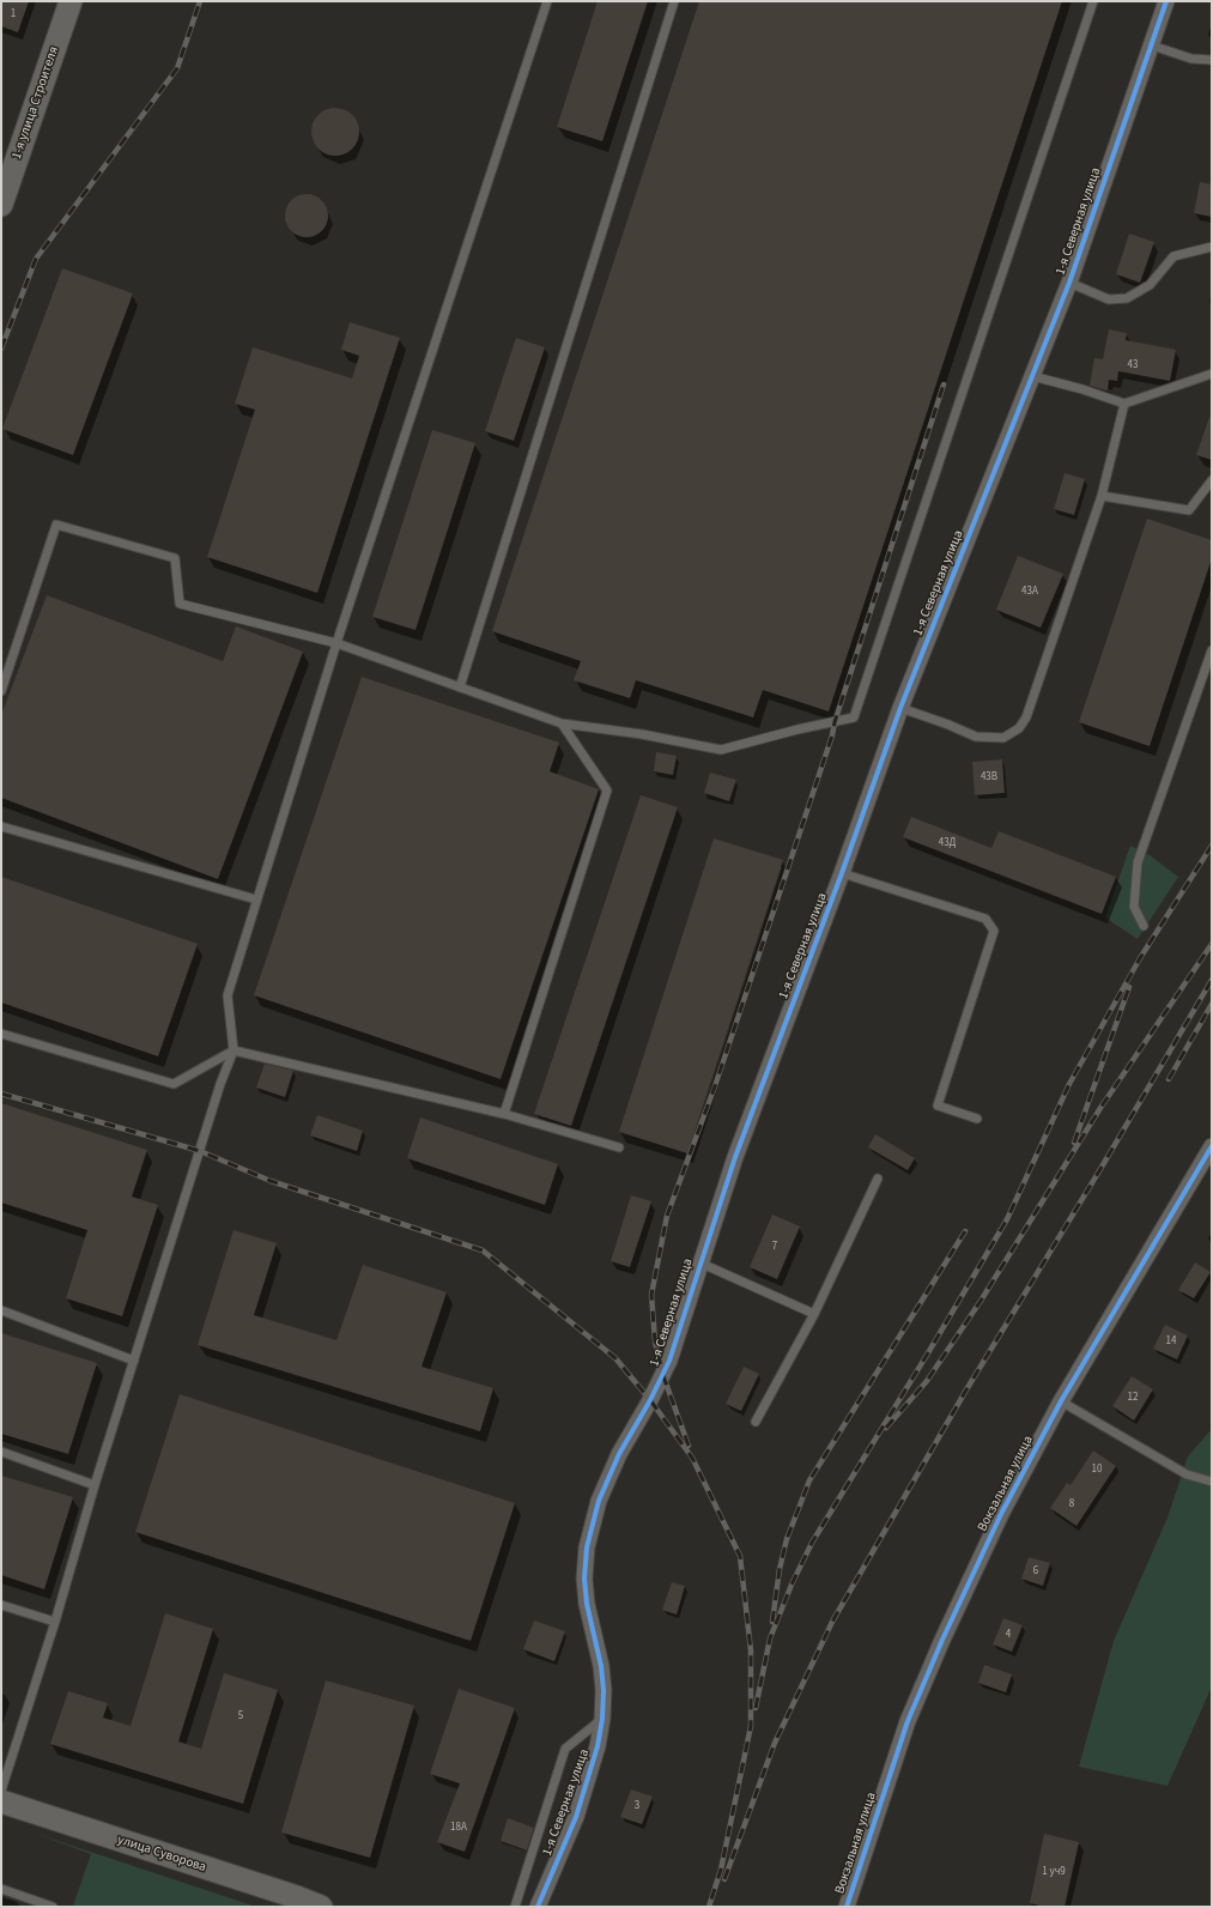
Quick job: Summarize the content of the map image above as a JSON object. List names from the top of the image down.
{
  "streets": {
    "street": [
      "1-я улица Строителя",
      "1-я Северная улица",
      "Вокзальная улица",
      "улица Суворова"
    ]
  },
  "house_numbers": [
    "1",
    "43",
    "43А",
    "43В",
    "43Д",
    "7",
    "14",
    "12",
    "10",
    "8",
    "6",
    "4",
    "5",
    "3",
    "18А",
    "1 уч9"
  ]
}
